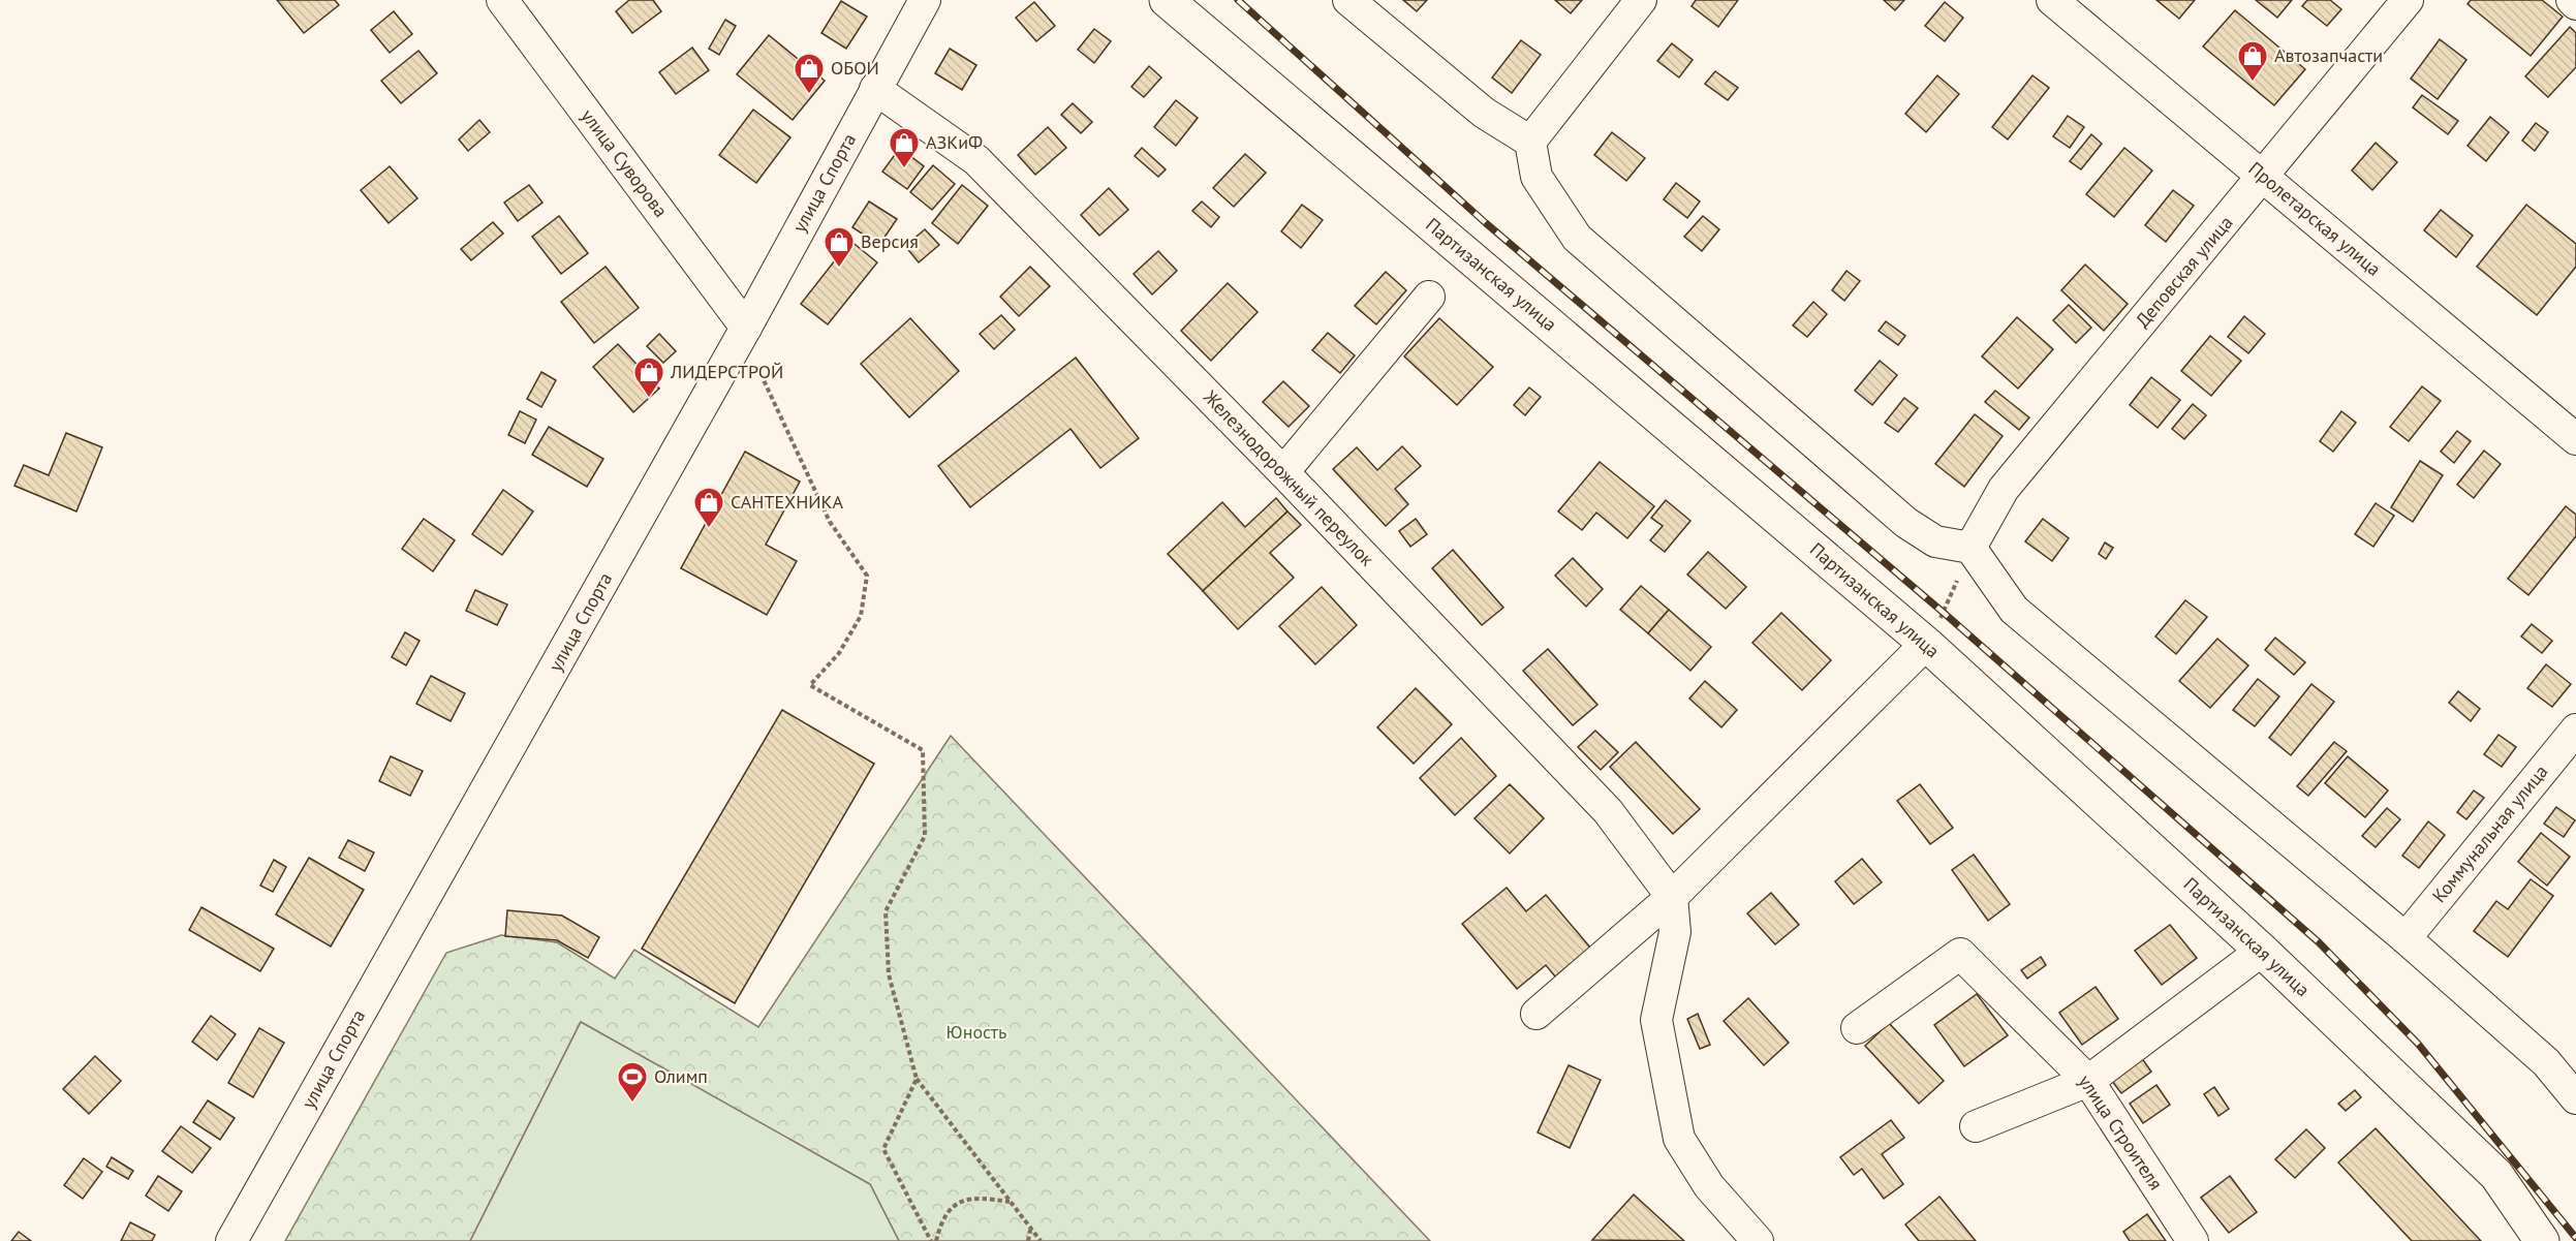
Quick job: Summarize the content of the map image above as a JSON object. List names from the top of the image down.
{
  "streets": {
    "main road": ["Партизанская улица"],
    "street": [
      "улица Суворова",
      "улица Спорта",
      "Пролетарская улица",
      "Деповская улица",
      "Железнодорожный переулок",
      "Коммунальная улица",
      "улица Строителя"
    ]
  },
  "crossings": [
    ["улица Суворова", "улица Спорта"],
    ["улица Спорта", "Железнодорожный переулок"],
    ["Пролетарская улица", "Деповская улица"]
  ],
  "parks": ["Юность"],
  "places": {
    "shop": [
      "Автозапчасти",
      "ОБОИ",
      "АЗКиФ",
      "Версия",
      "ЛИДЕРСТРОЙ",
      "САНТЕХНИКА"
    ],
    "sports": ["Олимп"]
  }
}
